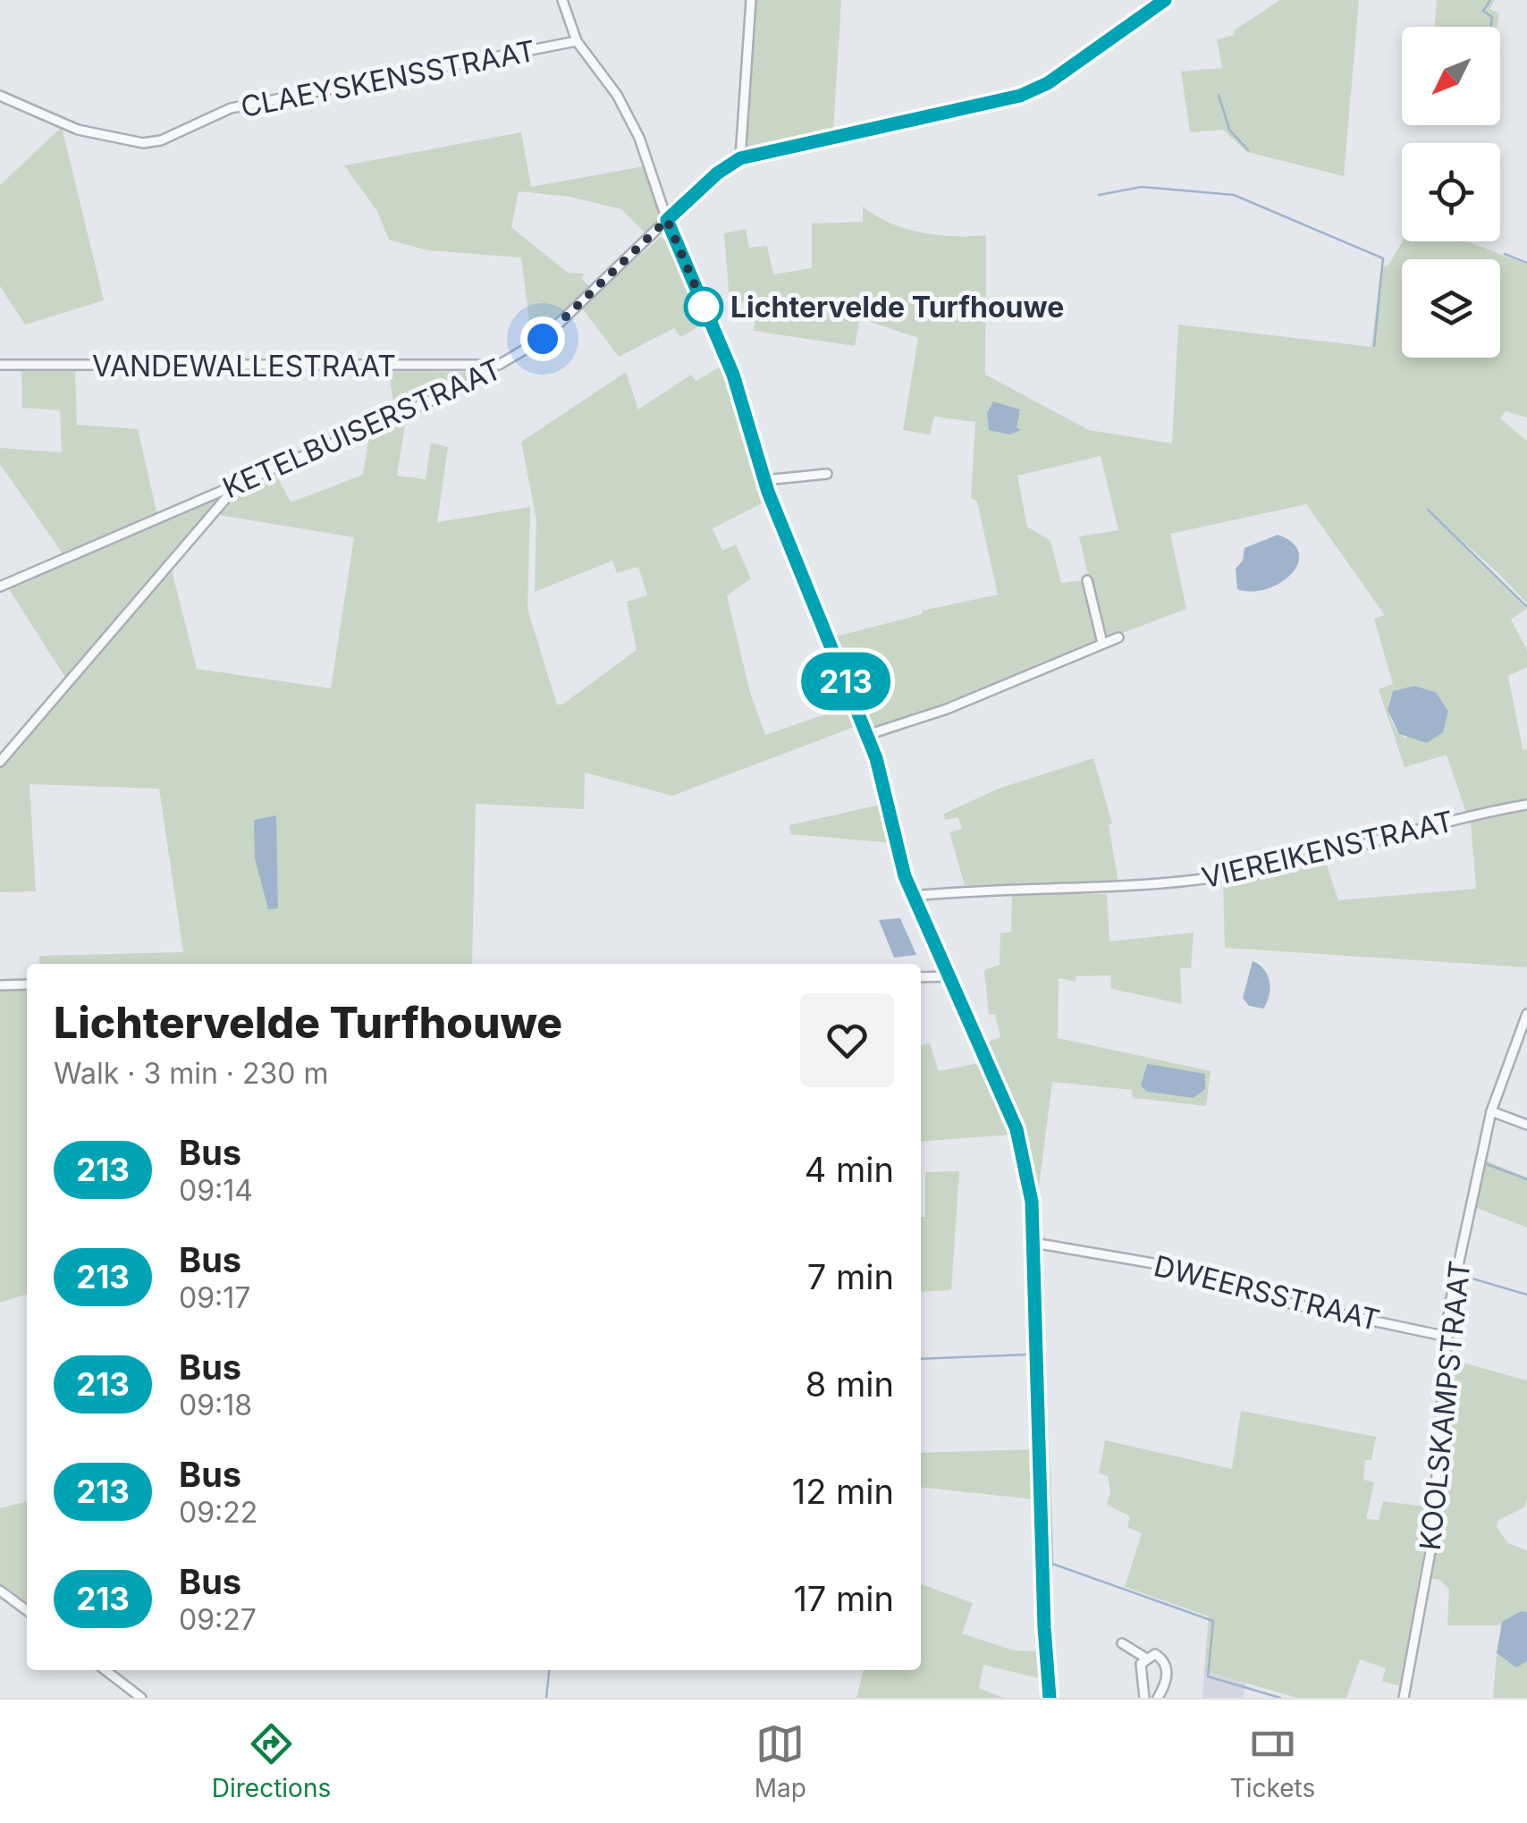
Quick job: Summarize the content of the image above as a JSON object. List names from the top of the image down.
{
  "streets": {
    "street": [
      "CLAEYSKENSSTRAAT",
      "VANDEWALLESTRAAT",
      "KETELBUISERSTRAAT",
      "VIEREIKENSTRAAT",
      "DWEERSSTRAAT",
      "KOOLSKAMPSTRAAT"
    ]
  },
  "crossings": [
    ["VANDEWALLESTRAAT", "KETELBUISERSTRAAT"],
    ["DWEERSSTRAAT", "KOOLSKAMPSTRAAT"]
  ],
  "places": ["Lichtervelde Turfhouwe"],
  "lines": ["bus line 213"],
  "north": "bottom left",
  "page": {
    "on_map": "213",
    "heading": ["Lichtervelde Turfhouwe", "Walk · 3 min · 230 m"],
    "list": [
      {
        "mark": "213",
        "name": "Bus",
        "note": "09:14",
        "value": "4 min"
      },
      {
        "mark": "213",
        "name": "Bus",
        "note": "09:17",
        "value": "7 min"
      },
      {
        "mark": "213",
        "name": "Bus",
        "note": "09:18",
        "value": "8 min"
      },
      {
        "mark": "213",
        "name": "Bus",
        "note": "09:22",
        "value": "12 min"
      },
      {
        "mark": "213",
        "name": "Bus",
        "note": "09:27",
        "value": "17 min"
      }
    ],
    "tabs": ["Directions", "Map", "Tickets"]
  }
}
